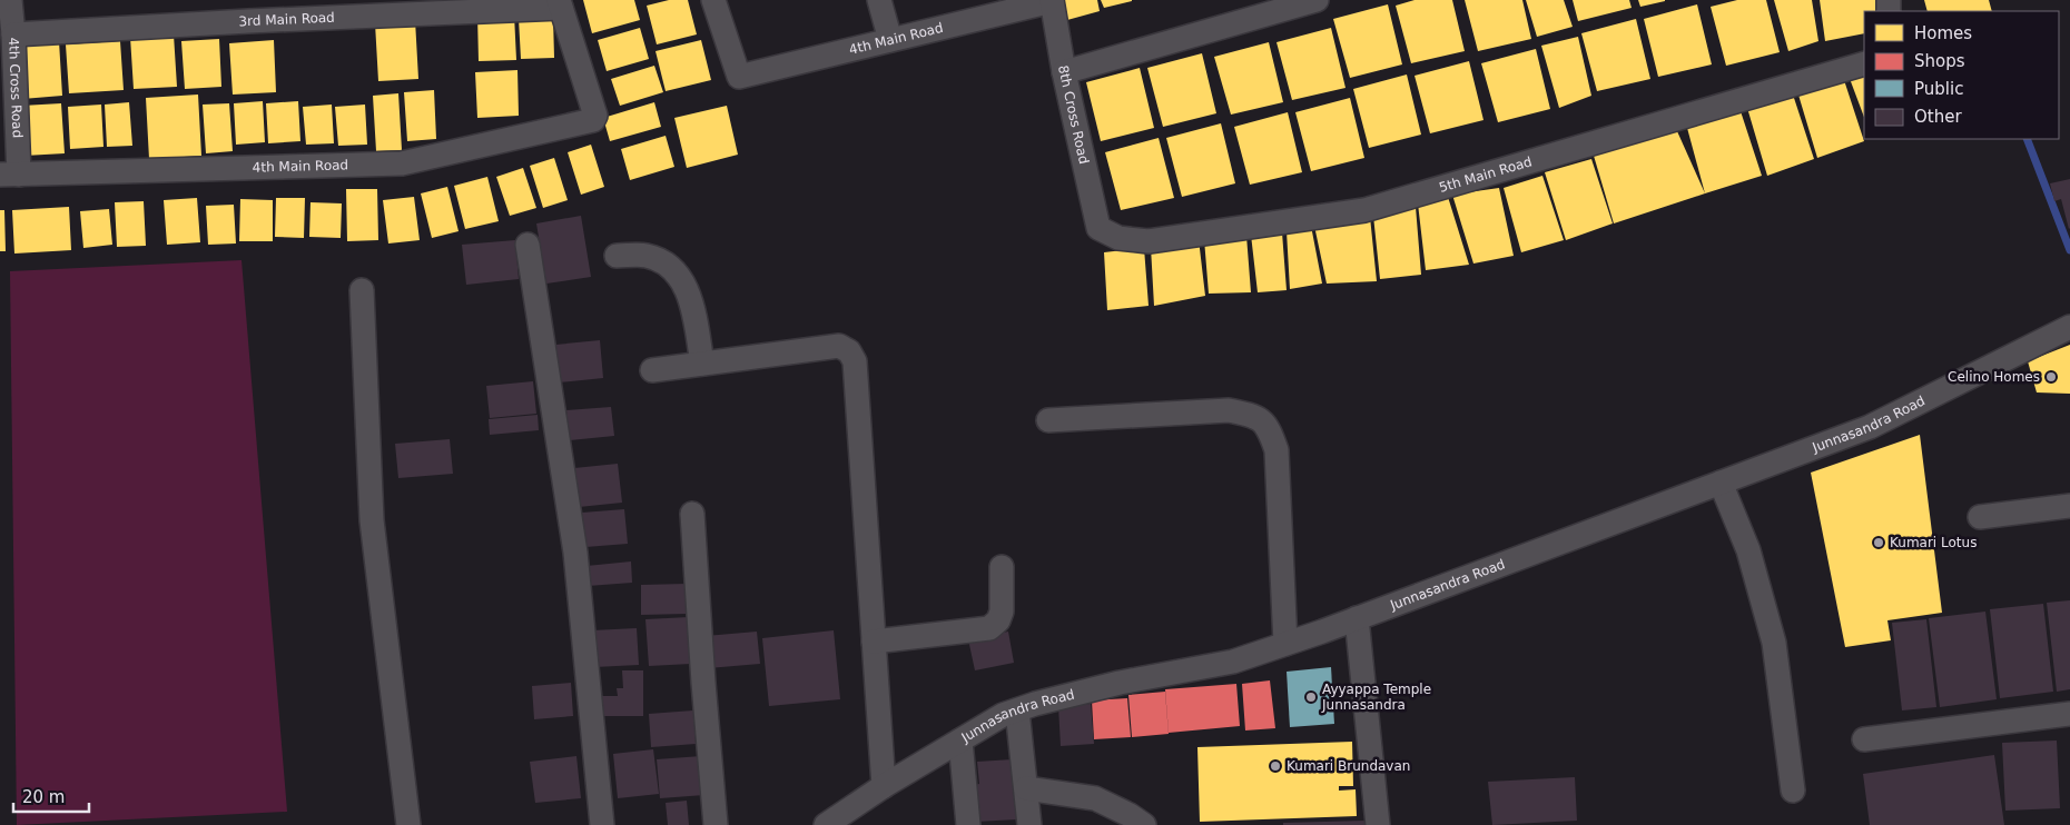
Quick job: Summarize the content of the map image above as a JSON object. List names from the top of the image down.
{
  "streets": {
    "street": [
      "3rd Main Road",
      "4th Main Road",
      "4th Cross Road",
      "8th Cross Road",
      "5th Main Road",
      "Junnasandra Road"
    ]
  },
  "crossings": [
    ["3rd Main Road", "4th Main Road"],
    ["3rd Main Road", "4th Cross Road"],
    ["4th Main Road", "4th Cross Road"],
    ["4th Main Road", "8th Cross Road"],
    ["8th Cross Road", "5th Main Road"]
  ],
  "places": [
    "Celino Homes",
    "Kumari Lotus",
    "Ayyappa Temple Junnasandra",
    "Kumari Brundavan"
  ],
  "legend": [
    "Homes",
    "Shops",
    "Public",
    "Other"
  ],
  "scale_bar": "20 m"
}
